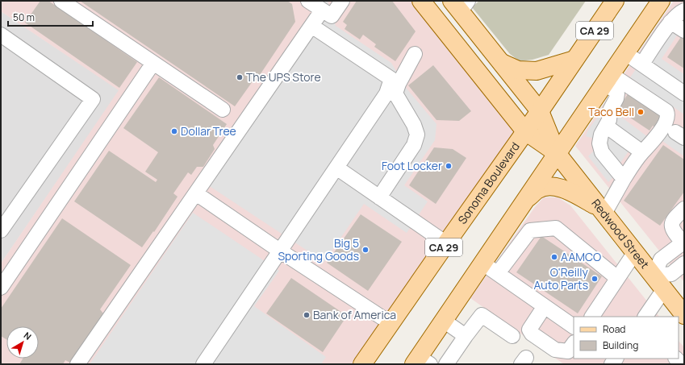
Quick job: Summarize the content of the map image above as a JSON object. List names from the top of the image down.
{
  "streets": {
    "main road": ["CA 29", "Sonoma Boulevard", "Redwood Street"]
  },
  "crossings": [
    ["Sonoma Boulevard", "Redwood Street"]
  ],
  "places": [
    "The UPS Store",
    "Taco Bell",
    "Dollar Tree",
    "Foot Locker",
    "Big 5 Sporting Goods",
    "AAMCO",
    "O'Reilly Auto Parts",
    "Bank of America"
  ],
  "legend": ["Road", "Building"],
  "scale_bar": "50 m",
  "north": "top right"
}
